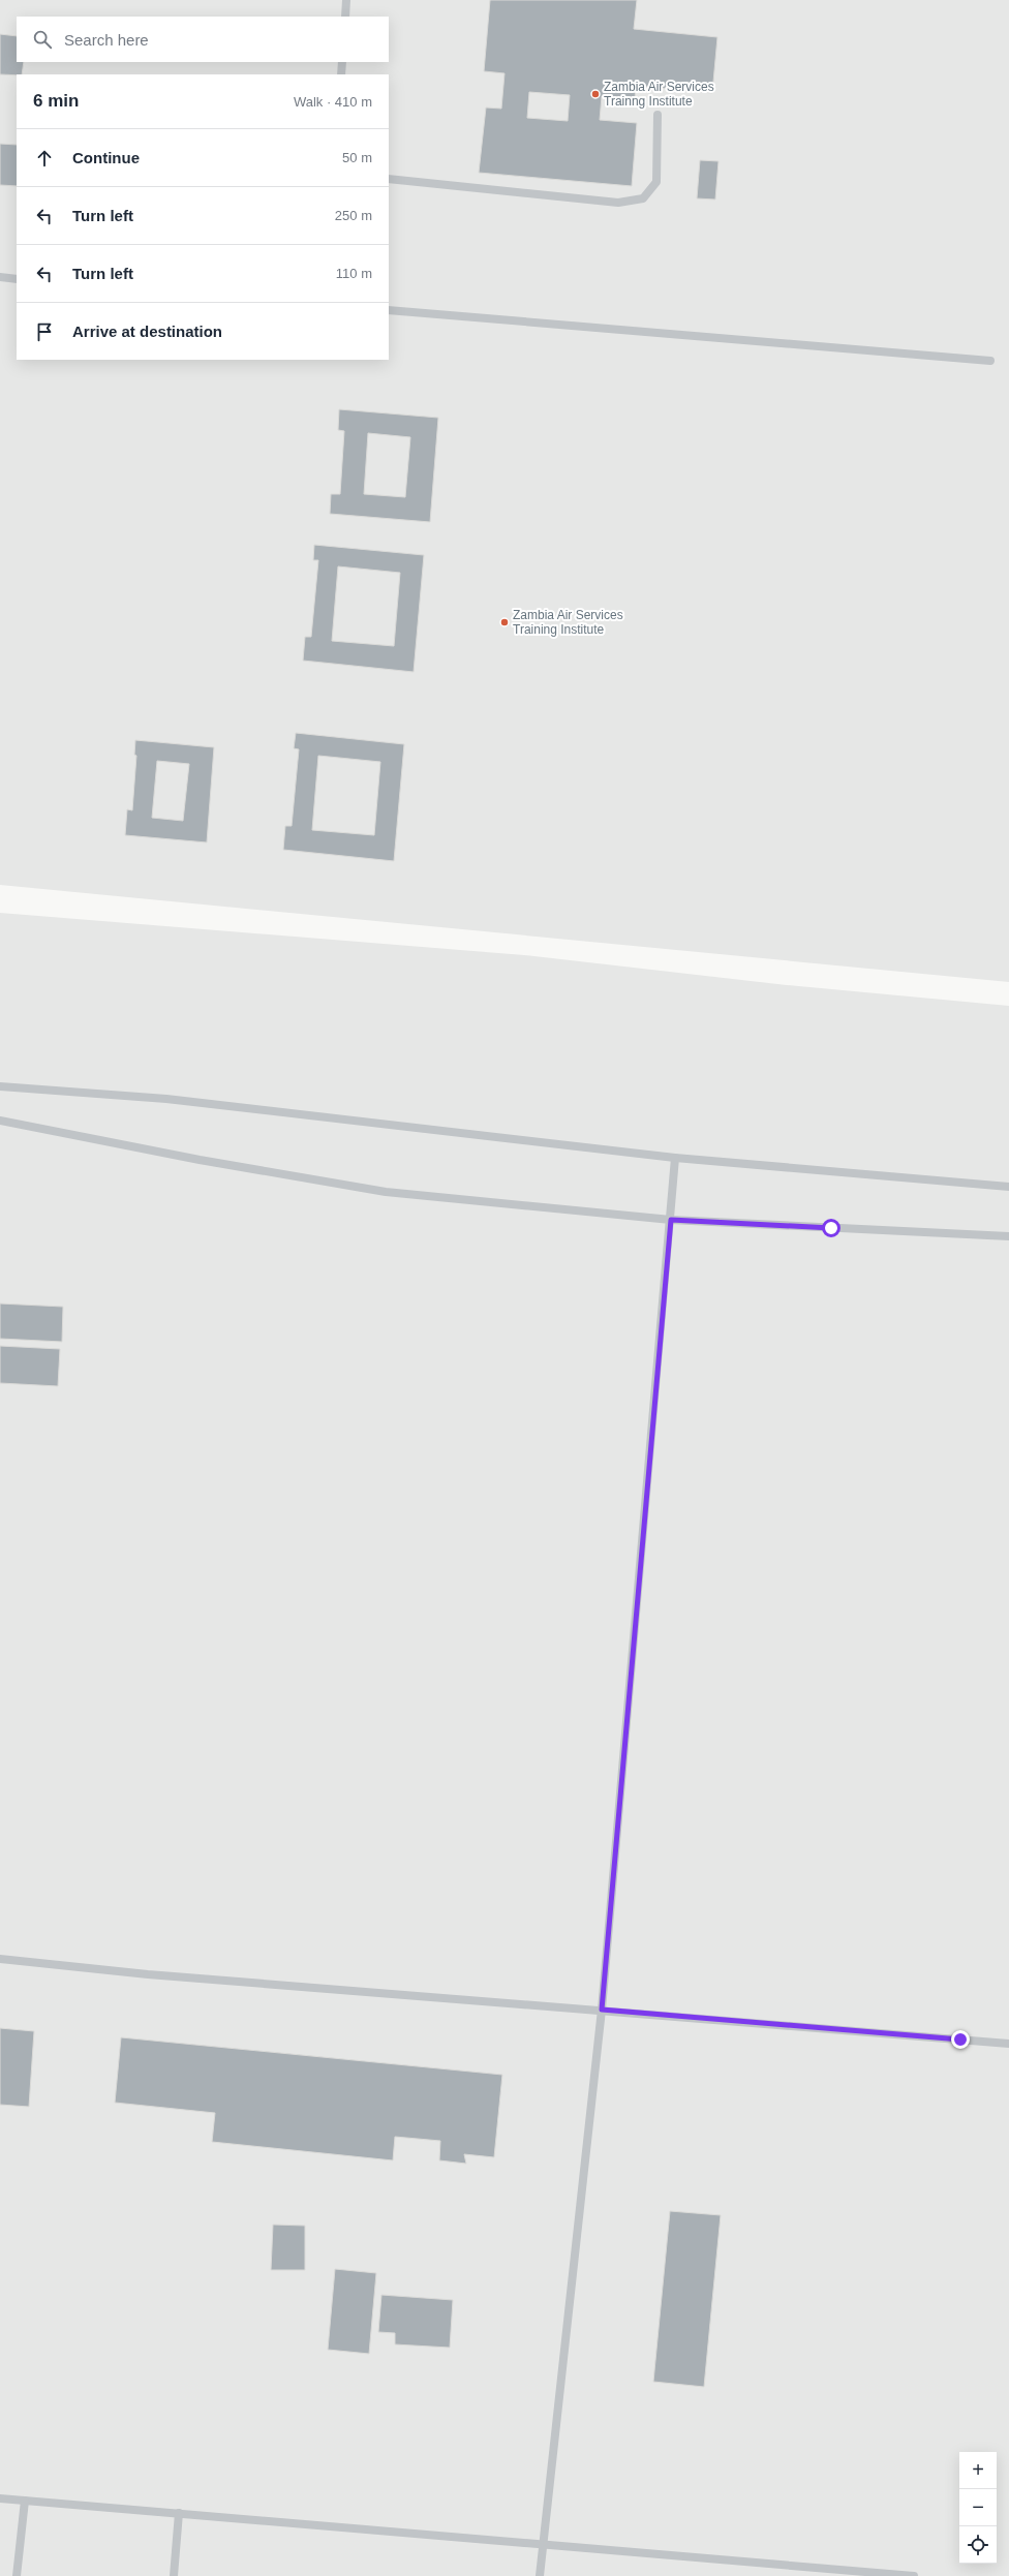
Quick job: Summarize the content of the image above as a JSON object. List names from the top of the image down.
{
  "places": ["Zambia Air Services Trainng Institute", "Zambia Air Services Training Institute"],
  "page": {
    "search": "Search here",
    "heading": ["6 min", "Walk · 410 m"],
    "list": [
      ["Continue", "50 m"],
      ["Turn left", "250 m"],
      ["Turn left", "110 m"],
      "Arrive at destination"
    ],
    "map_buttons": ["+", "−"]
  }
}
